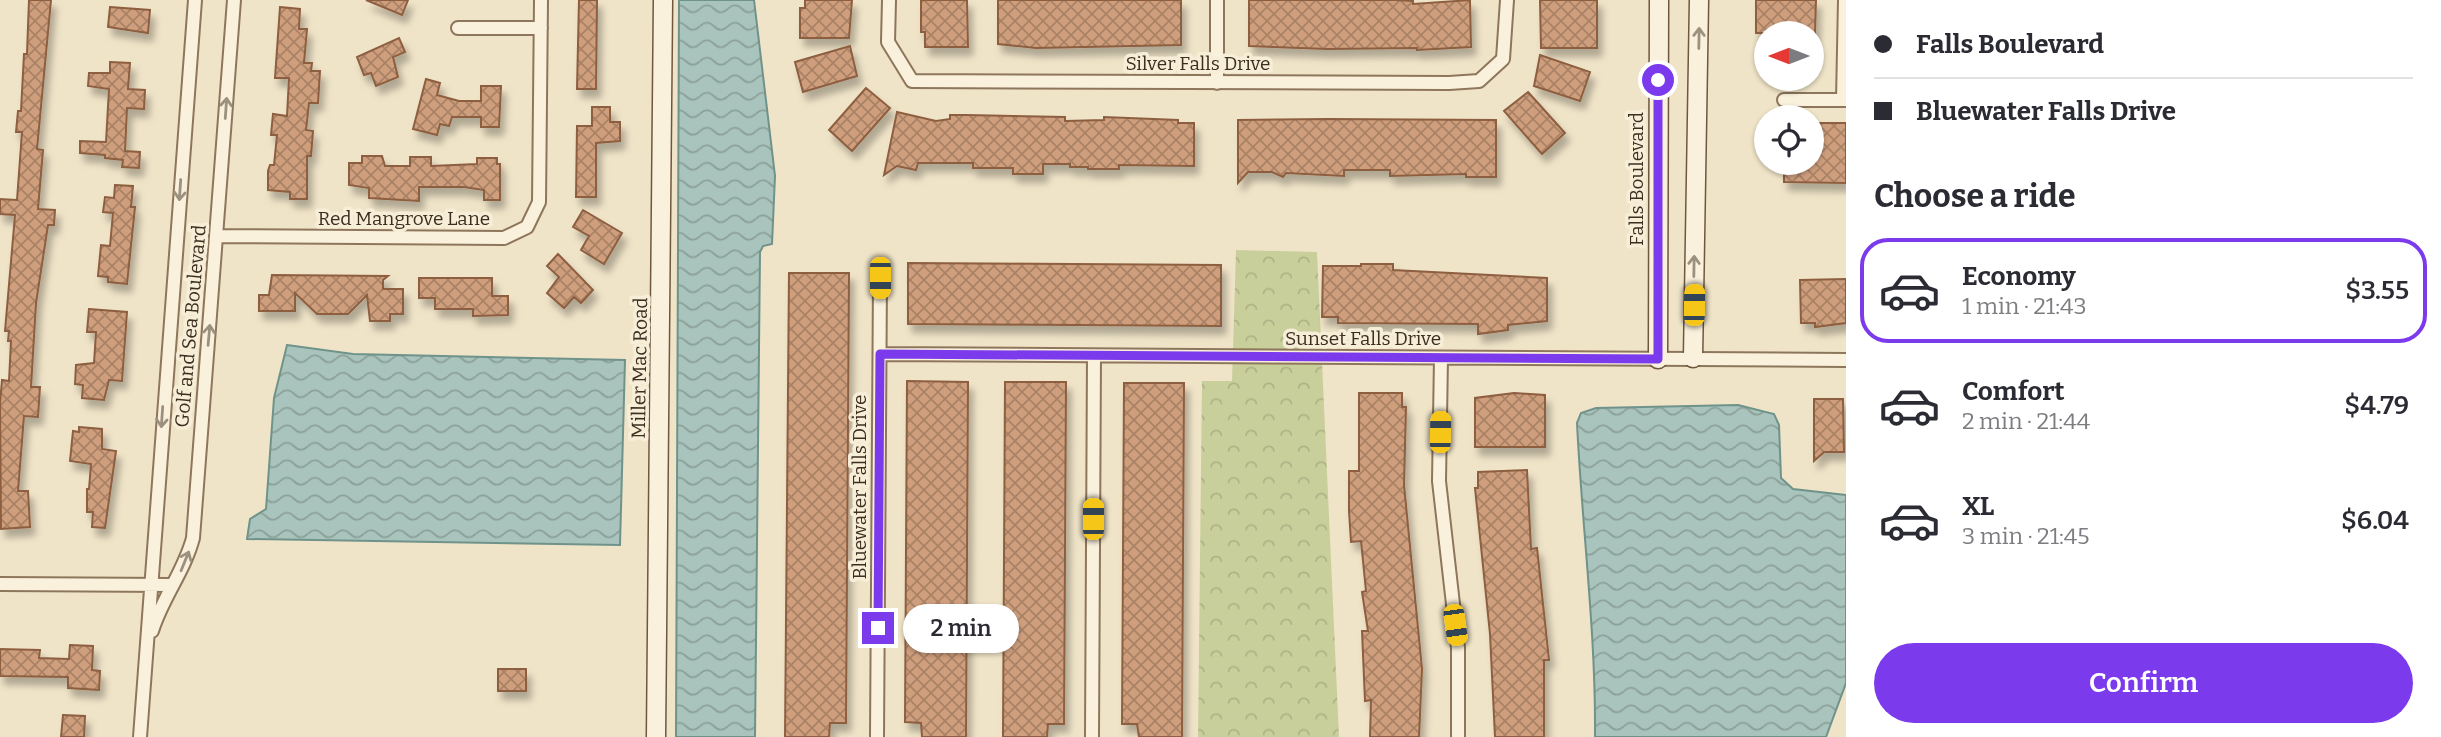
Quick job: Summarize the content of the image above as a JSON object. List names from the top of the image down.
{
  "streets": {
    "street": [
      "Silver Falls Drive",
      "Falls Boulevard",
      "Red Mangrove Lane",
      "Golf and Sea Boulevard",
      "Sunset Falls Drive",
      "Miller Mac Road",
      "Bluewater Falls Drive"
    ]
  },
  "crossings": [
    ["Falls Boulevard", "Sunset Falls Drive"],
    ["Red Mangrove Lane", "Golf and Sea Boulevard"],
    ["Sunset Falls Drive", "Bluewater Falls Drive"]
  ],
  "north": "left",
  "page": {
    "banner": ["Falls Boulevard", "Bluewater Falls Drive"],
    "heading": "Choose a ride",
    "list": [
      {
        "name": "Economy",
        "note": "1 min · 21:43",
        "value": "$3.55"
      },
      {
        "name": "Comfort",
        "note": "2 min · 21:44",
        "value": "$4.79"
      },
      {
        "name": "XL",
        "note": "3 min · 21:45",
        "value": "$6.04"
      }
    ],
    "bubble": "2 min",
    "buttons": "Confirm"
  }
}
